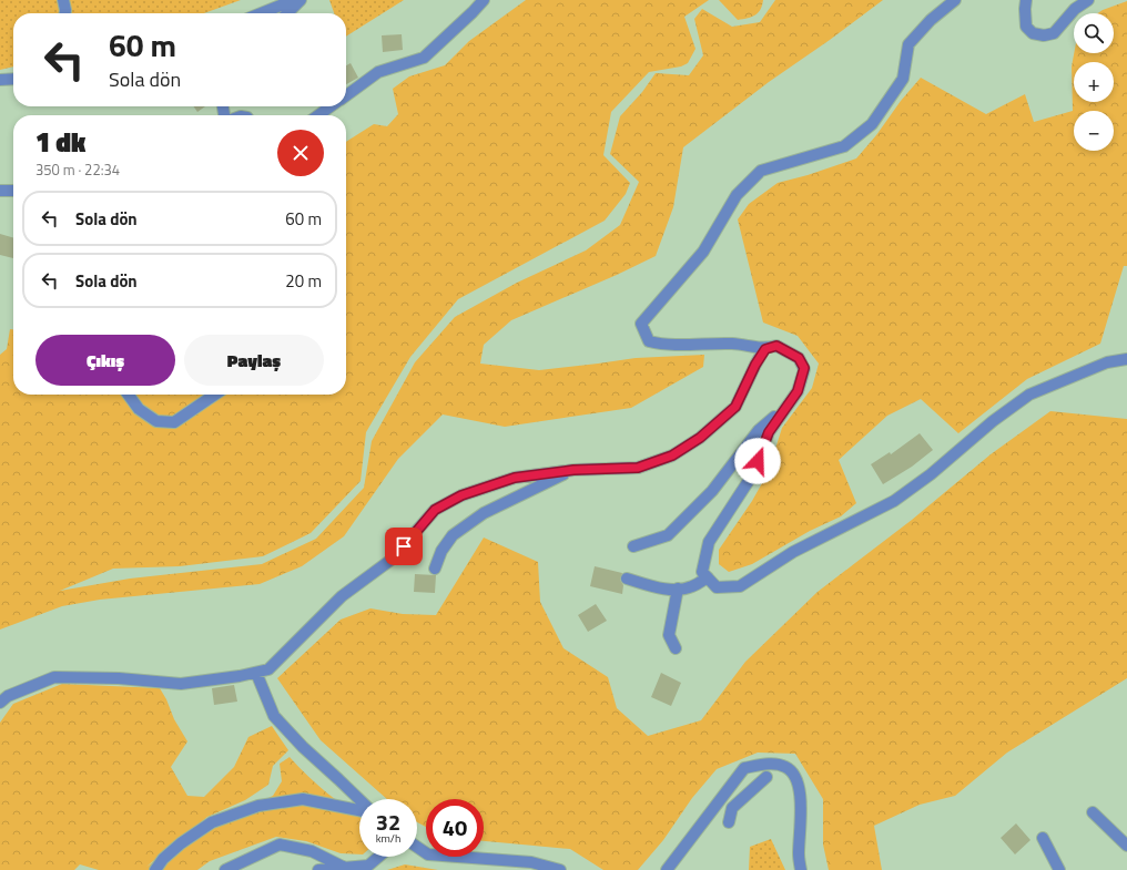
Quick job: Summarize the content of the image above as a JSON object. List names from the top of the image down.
{
  "page": {
    "map_buttons": ["+", "−"],
    "turn": ["60 m", "Sola dön"],
    "heading": ["1 dk", "350 m · 22:34"],
    "list": [
      {
        "name": "Sola dön",
        "value": "60 m"
      },
      {
        "name": "Sola dön",
        "value": "20 m"
      }
    ],
    "buttons": ["Çıkış", "Paylaş"],
    "speed": "32 km/h",
    "limit": "40"
  }
}
